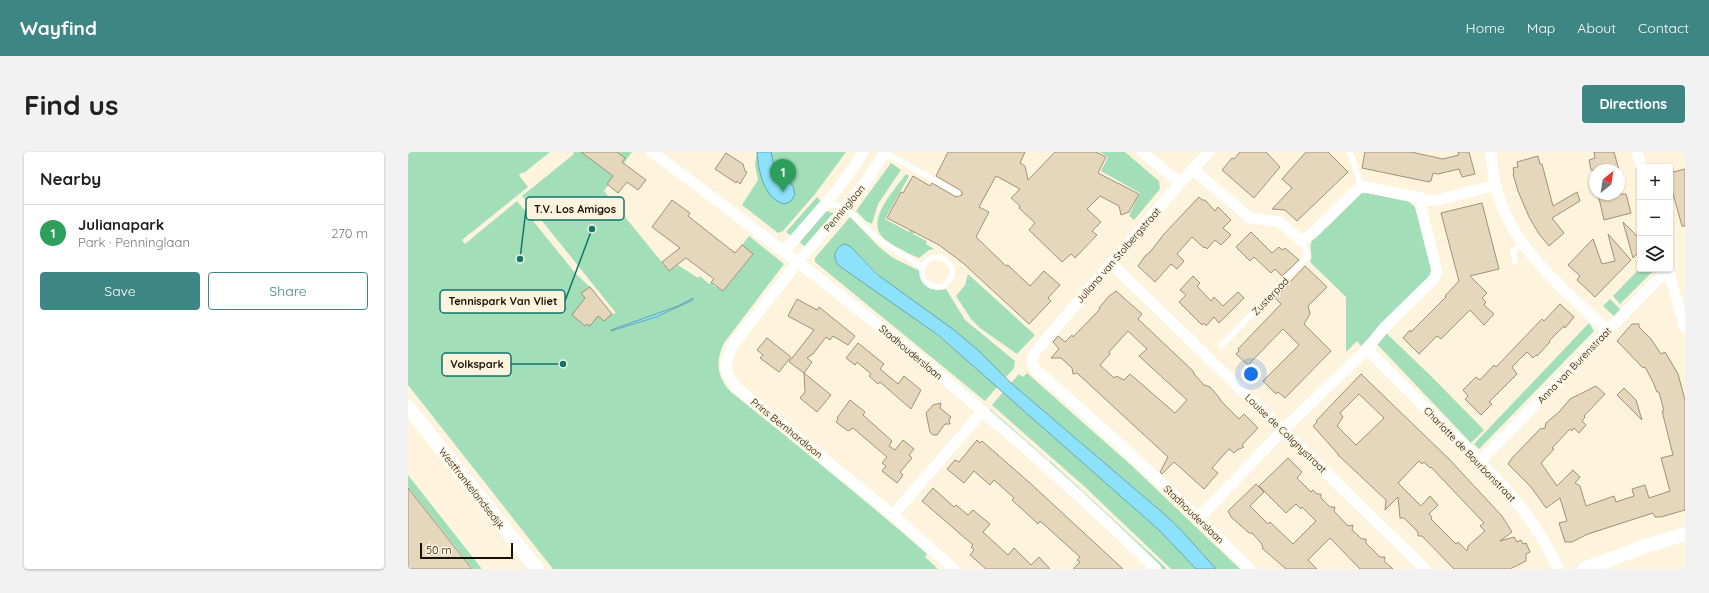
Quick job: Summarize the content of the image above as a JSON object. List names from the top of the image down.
{
  "streets": {
    "street": [
      "Penninglaan",
      "Juliana van Stolbergstraat",
      "Stadhouderslaan",
      "Anna van Burenstraat",
      "Prins Bernhardlaan",
      "Louise de Colignystraat",
      "Charlotte de Bourbonstraat",
      "Westfrankelandsedijk"
    ],
    "lane": ["Zusterpad"]
  },
  "crossings": [
    ["Penninglaan", "Stadhouderslaan"],
    ["Penninglaan", "Prins Bernhardlaan"],
    ["Juliana van Stolbergstraat", "Stadhouderslaan"],
    ["Juliana van Stolbergstraat", "Louise de Colignystraat"],
    ["Stadhouderslaan", "Prins Bernhardlaan"],
    ["Anna van Burenstraat", "Charlotte de Bourbonstraat"]
  ],
  "places": ["Tennispark Van Vliet", "T.V. Los Amigos", "Volkspark"],
  "scale_bar": "50 m",
  "north": "top right",
  "page": {
    "header": "Wayfind",
    "nav": [
      "Home",
      "Map",
      "About",
      "Contact"
    ],
    "buttons": [
      "Directions",
      ["Save", "Share"]
    ],
    "title": "Find us",
    "heading": "Nearby",
    "pins": "1",
    "map_buttons": ["+", "−"],
    "list": [
      {
        "mark": "1",
        "name": "Julianapark",
        "note": "Park · Penninglaan",
        "value": "270 m"
      }
    ],
    "scale": "50 m"
  }
}
